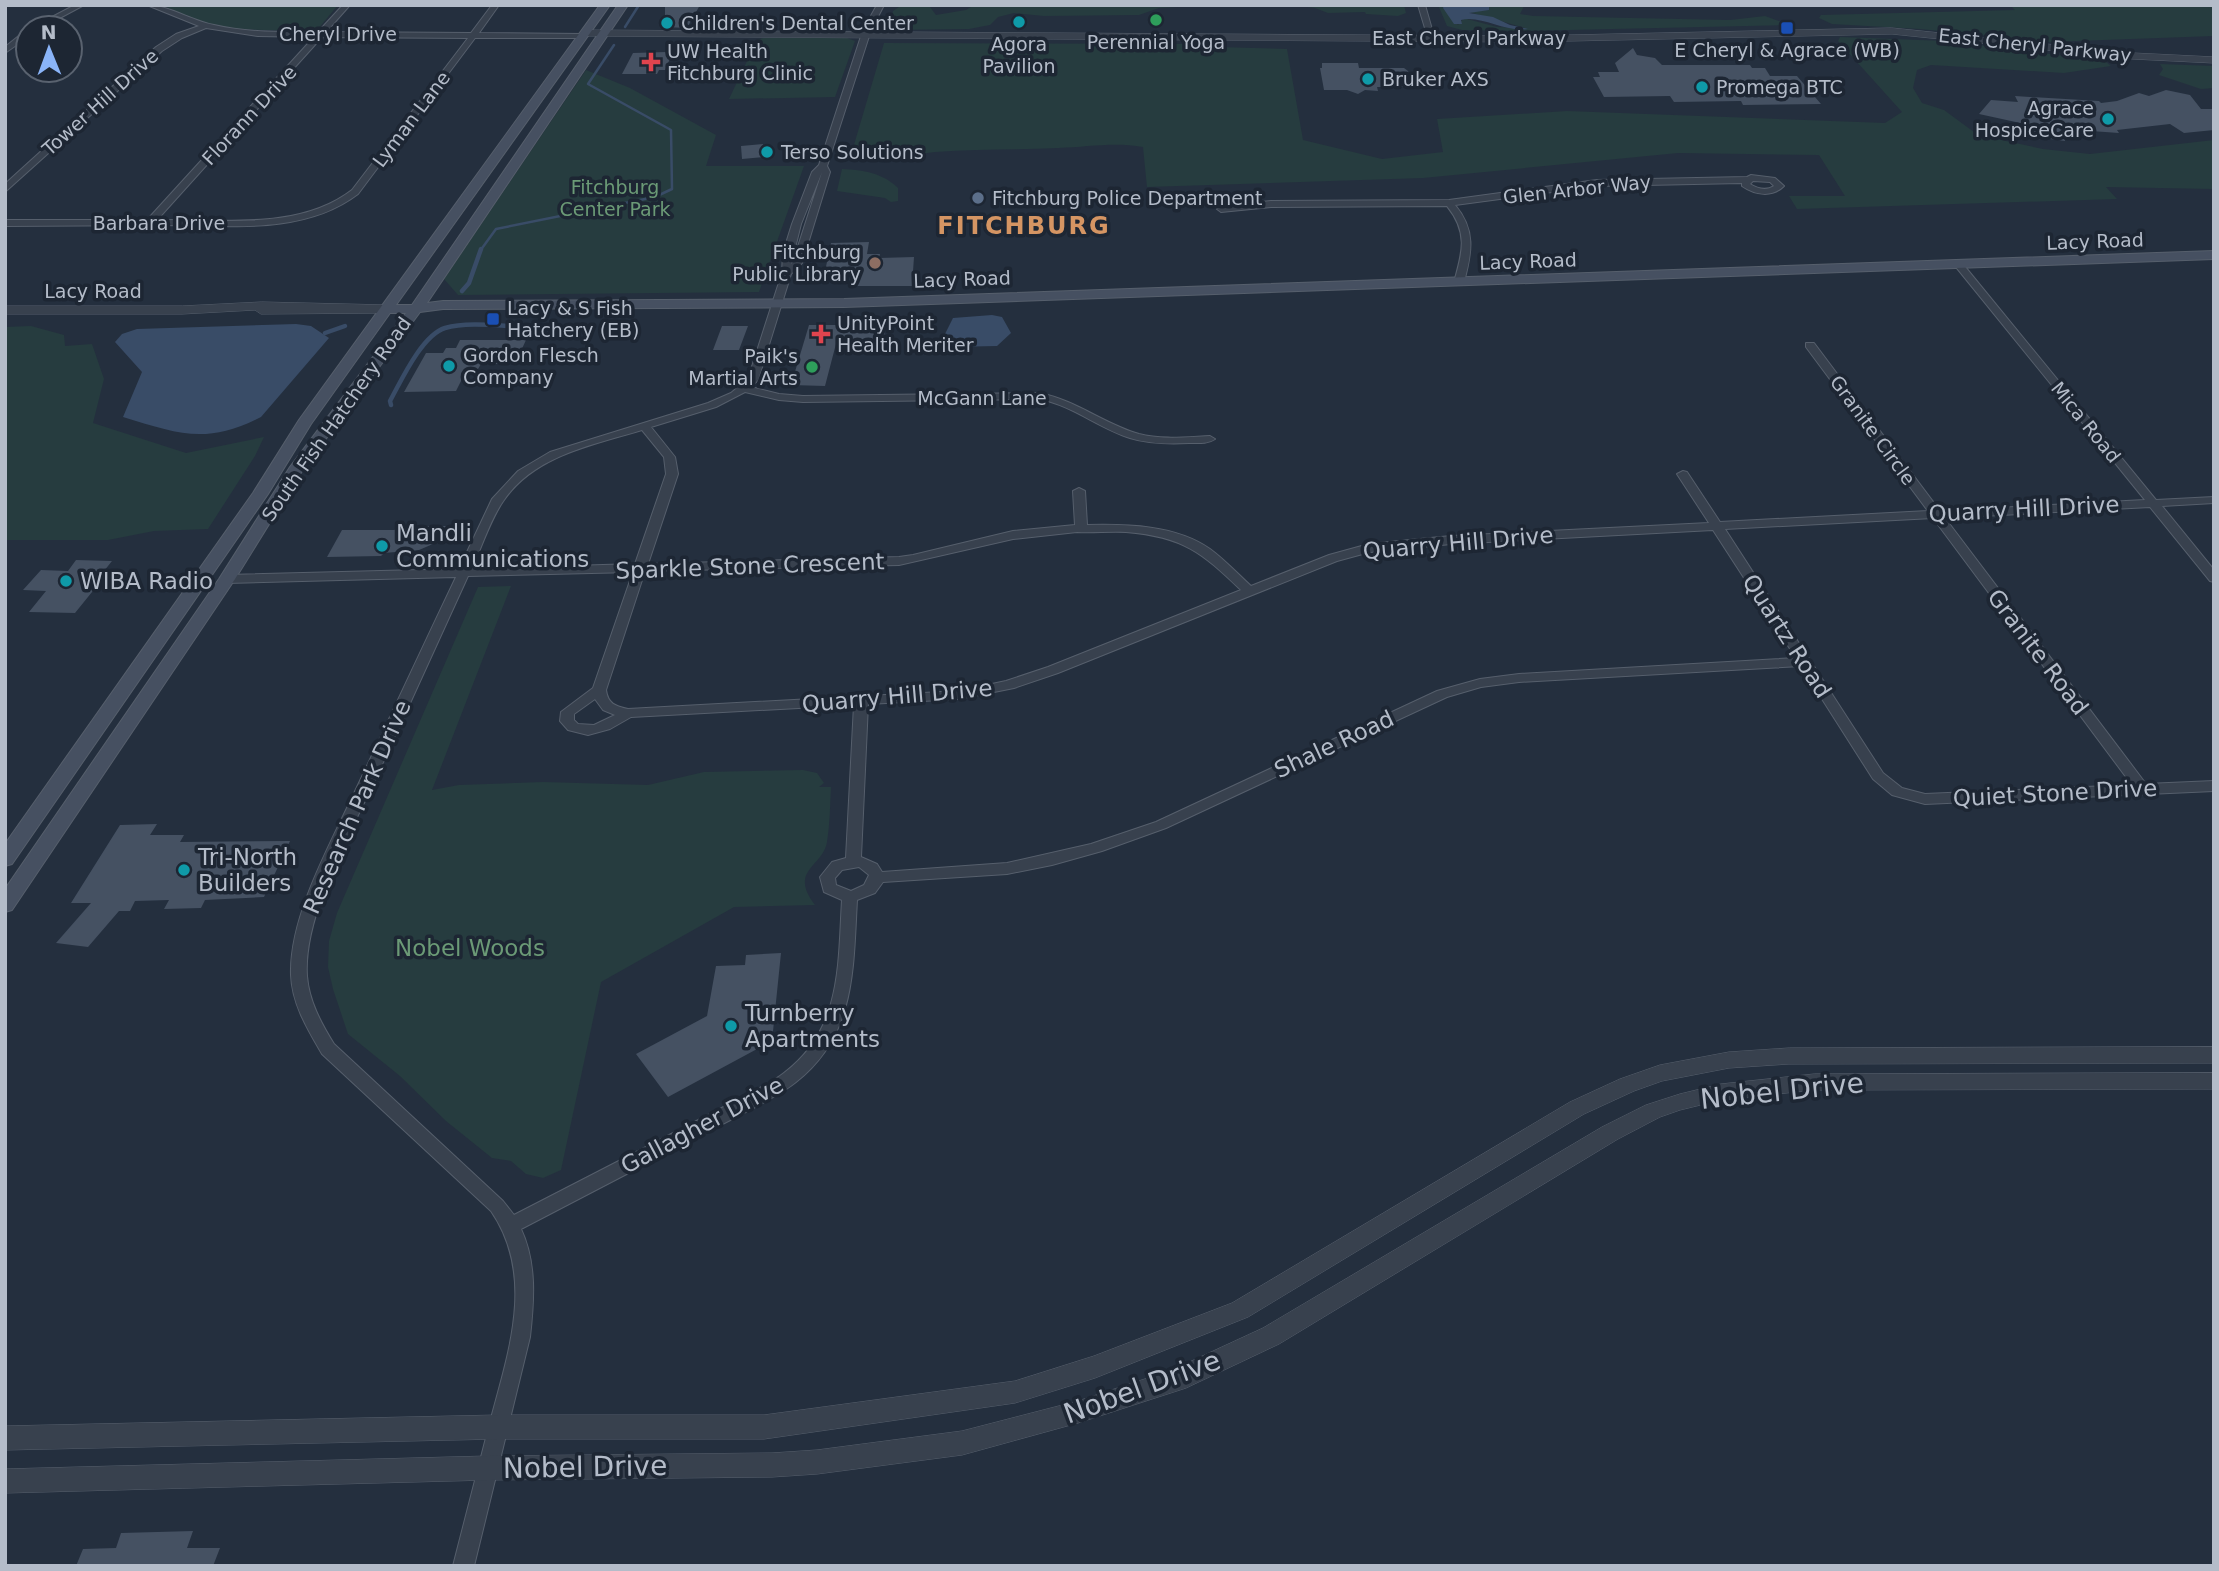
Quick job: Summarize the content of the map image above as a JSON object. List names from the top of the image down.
{
  "streets": {
    "main road": ["Lacy Road", "South Fish Hatchery Road"],
    "street": [
      "Cheryl Drive",
      "East Cheryl Parkway",
      "Tower Hill Drive",
      "Florann Drive",
      "Lyman Lane",
      "Glen Arbor Way",
      "Barbara Drive",
      "McGann Lane",
      "Mica Road",
      "Granite Circle",
      "Quarry Hill Drive",
      "Sparkle Stone Crescent",
      "Quartz Road",
      "Granite Road",
      "Shale Road",
      "Quiet Stone Drive",
      "Research Park Drive",
      "Nobel Drive",
      "Gallagher Drive"
    ]
  },
  "crossings": [
    ["Cheryl Drive", "East Cheryl Parkway"],
    ["Cheryl Drive", "Tower Hill Drive"],
    ["Cheryl Drive", "Florann Drive"],
    ["Cheryl Drive", "Lyman Lane"],
    ["Cheryl Drive", "South Fish Hatchery Road"],
    ["East Cheryl Parkway", "South Fish Hatchery Road"],
    ["Florann Drive", "Barbara Drive"],
    ["Lyman Lane", "Barbara Drive"],
    ["Lacy Road", "South Fish Hatchery Road"],
    ["Lacy Road", "Mica Road"],
    ["McGann Lane", "Research Park Drive"],
    ["South Fish Hatchery Road", "Sparkle Stone Crescent"],
    ["Mica Road", "Quarry Hill Drive"],
    ["Granite Circle", "Quarry Hill Drive"],
    ["Granite Circle", "Granite Road"],
    ["Quarry Hill Drive", "Sparkle Stone Crescent"],
    ["Quarry Hill Drive", "Quartz Road"],
    ["Quarry Hill Drive", "Granite Road"],
    ["Sparkle Stone Crescent", "Research Park Drive"],
    ["Quartz Road", "Shale Road"],
    ["Quartz Road", "Quiet Stone Drive"],
    ["Granite Road", "Quiet Stone Drive"],
    ["Shale Road", "Gallagher Drive"],
    ["Research Park Drive", "Nobel Drive"],
    ["Research Park Drive", "Gallagher Drive"]
  ],
  "districts": ["FITCHBURG"],
  "parks": ["Fitchburg Center Park", "Nobel Woods"],
  "places": {
    "other": [
      "Perennial Yoga",
      "Agora Pavilion",
      "Children's Dental Center",
      "Bruker AXS",
      "Promega BTC",
      "Agrace HospiceCare",
      "Terso Solutions",
      "Fitchburg Police Department",
      "Fitchburg Public Library",
      "Gordon Flesch Company",
      "Paik's Martial Arts",
      "Mandli Communications",
      "WIBA Radio",
      "Tri-North Builders",
      "Turnberry Apartments"
    ],
    "transit": ["E Cheryl & Agrace (WB)", "Lacy & S Fish Hatchery (EB)"],
    "health": ["UW Health Fitchburg Clinic", "UnityPoint Health Meriter"]
  },
  "north": "top"
}
